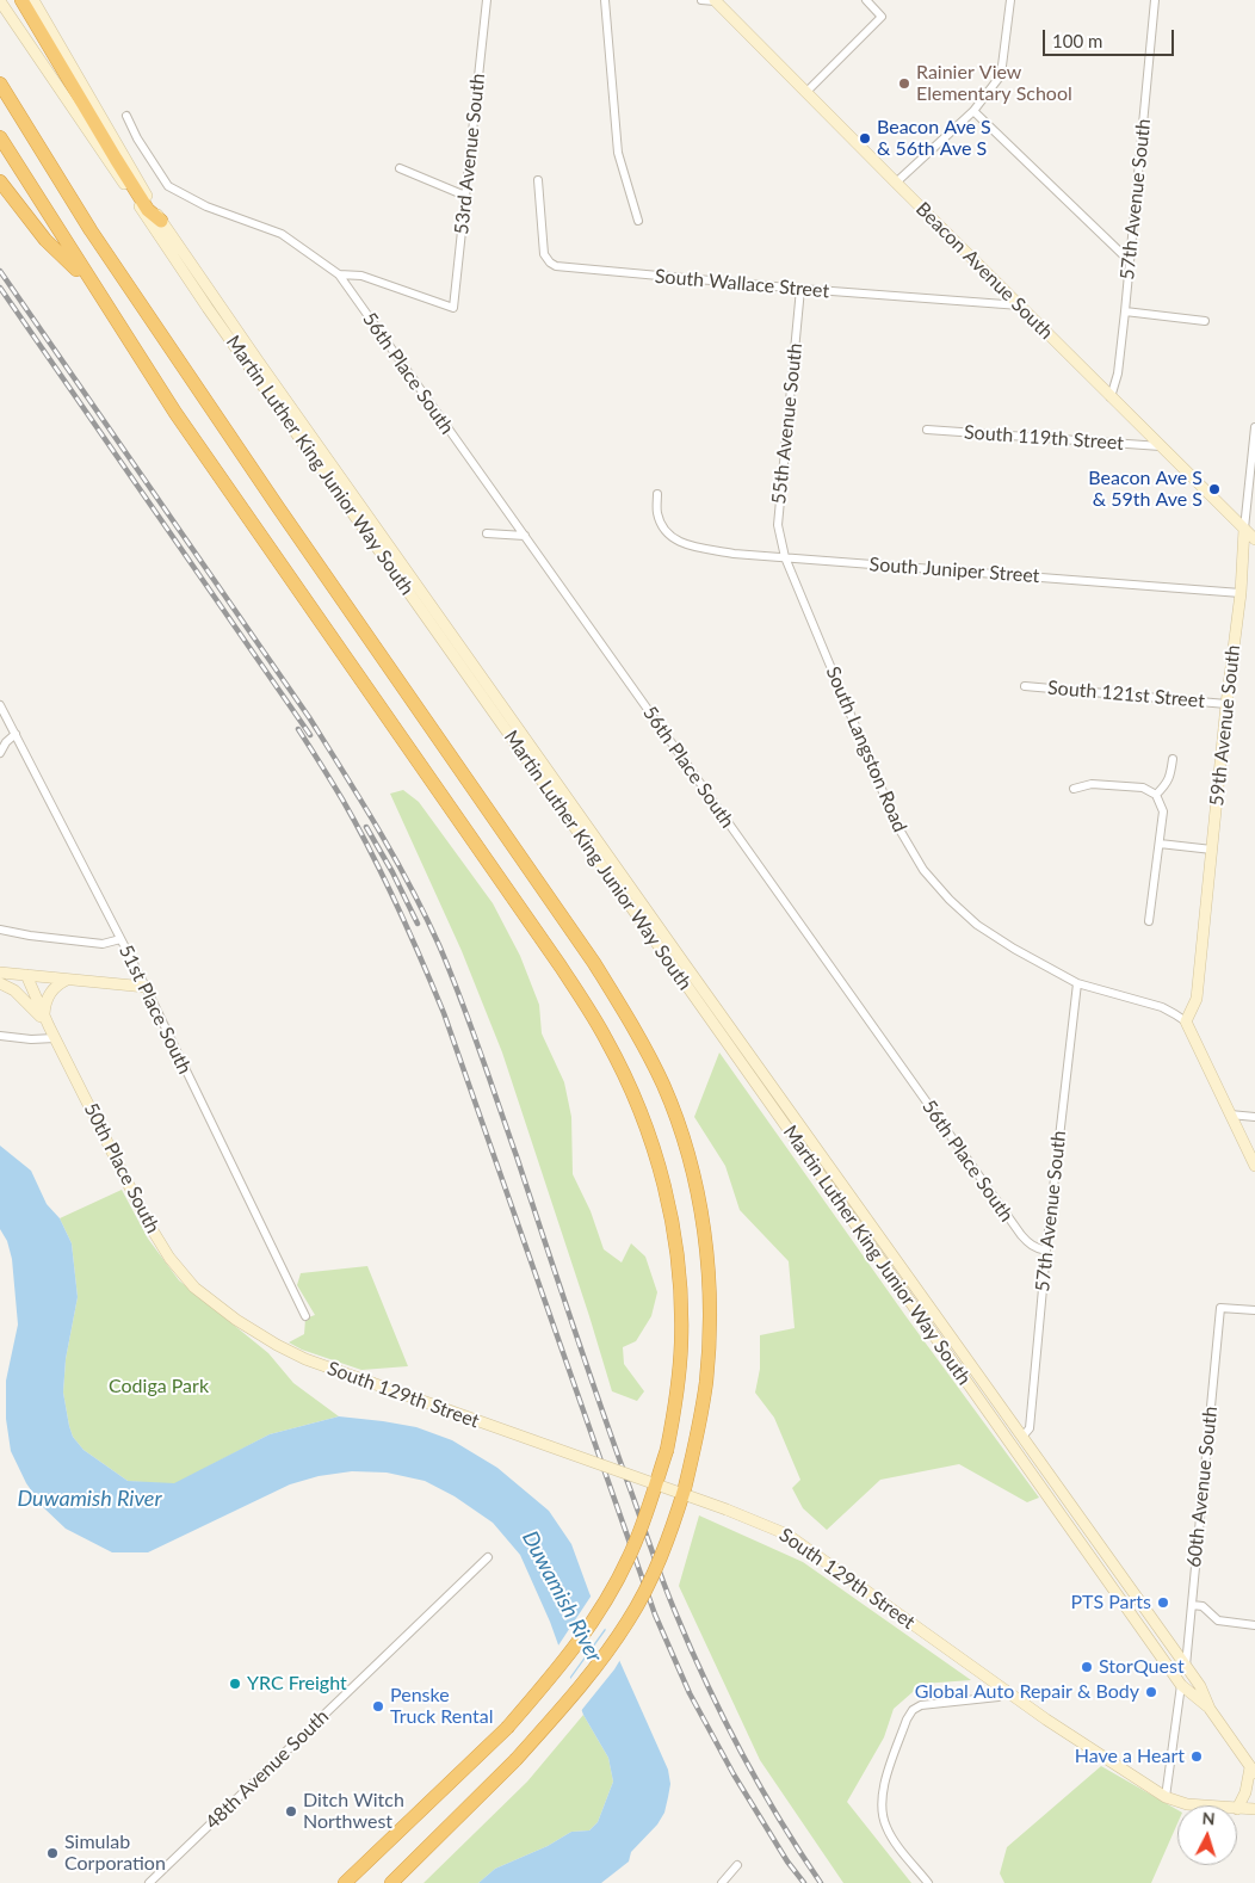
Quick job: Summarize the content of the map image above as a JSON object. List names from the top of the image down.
{
  "streets": {
    "main road": [
      "Beacon Avenue South",
      "Martin Luther King Junior Way South",
      "59th Avenue South",
      "50th Place South",
      "South 129th Street"
    ],
    "street": [
      "53rd Avenue South",
      "57th Avenue South",
      "South Wallace Street",
      "56th Place South",
      "55th Avenue South",
      "South 119th Street",
      "South Juniper Street",
      "South 121st Street",
      "South Langston Road",
      "51st Place South",
      "60th Avenue South",
      "48th Avenue South"
    ]
  },
  "crossings": [
    ["53rd Avenue South", "56th Place South"],
    ["57th Avenue South", "Beacon Avenue South"],
    ["57th Avenue South", "56th Place South"],
    ["57th Avenue South", "Martin Luther King Junior Way South"],
    ["57th Avenue South", "South Langston Road"],
    ["Beacon Avenue South", "South Wallace Street"],
    ["Beacon Avenue South", "South 119th Street"],
    ["Beacon Avenue South", "59th Avenue South"],
    ["South Wallace Street", "55th Avenue South"],
    ["55th Avenue South", "South Juniper Street"],
    ["55th Avenue South", "South Langston Road"],
    ["Martin Luther King Junior Way South", "60th Avenue South"],
    ["South Juniper Street", "59th Avenue South"],
    ["South Juniper Street", "South Langston Road"],
    ["South 121st Street", "59th Avenue South"],
    ["59th Avenue South", "South Langston Road"],
    ["50th Place South", "South 129th Street"]
  ],
  "water": ["Duwamish River"],
  "parks": ["Codiga Park"],
  "places": [
    "Rainier View Elementary School",
    "Beacon Ave S & 56th Ave S",
    "Beacon Ave S & 59th Ave S",
    "PTS Parts",
    "StorQuest",
    "YRC Freight",
    "Global Auto Repair & Body",
    "Penske Truck Rental",
    "Have a Heart",
    "Ditch Witch Northwest",
    "Simulab Corporation"
  ],
  "scale_bar": "100 m",
  "north": "top"
}
